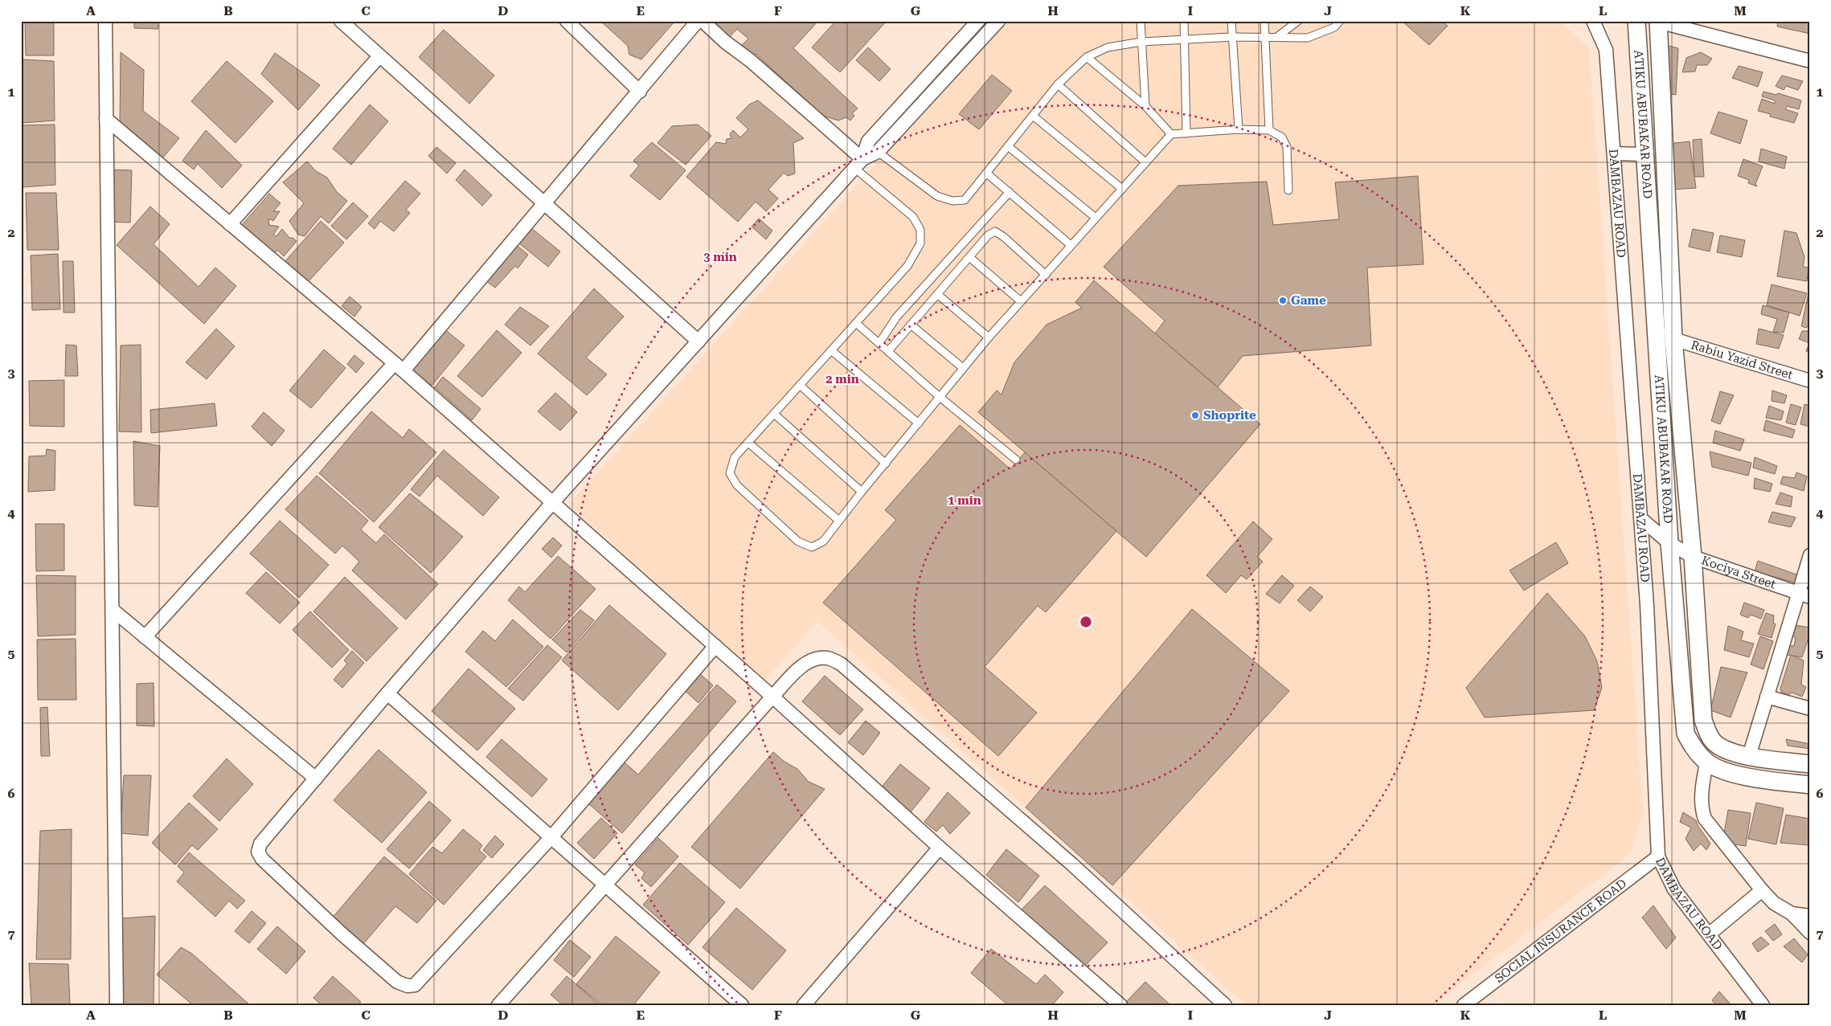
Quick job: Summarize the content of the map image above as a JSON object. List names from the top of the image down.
{
  "streets": {
    "street": [
      "ATIKU ABUBAKAR ROAD",
      "DAMBAZAU ROAD",
      "Rabiu Yazid Street",
      "Kociya Street",
      "SOCIAL INSURANCE ROAD"
    ]
  },
  "crossings": [
    ["ATIKU ABUBAKAR ROAD", "Kociya Street"],
    ["DAMBAZAU ROAD", "Kociya Street"],
    ["DAMBAZAU ROAD", "SOCIAL INSURANCE ROAD"]
  ],
  "places": ["Game", "Shoprite"],
  "grid": {
    "columns": [
      "A",
      "B",
      "C",
      "D",
      "E",
      "F",
      "G",
      "H",
      "I",
      "J",
      "K",
      "L",
      "M"
    ],
    "rows": [
      "1",
      "2",
      "3",
      "4",
      "5",
      "6",
      "7"
    ]
  },
  "rings": ["3 min", "2 min", "1 min"]
}
